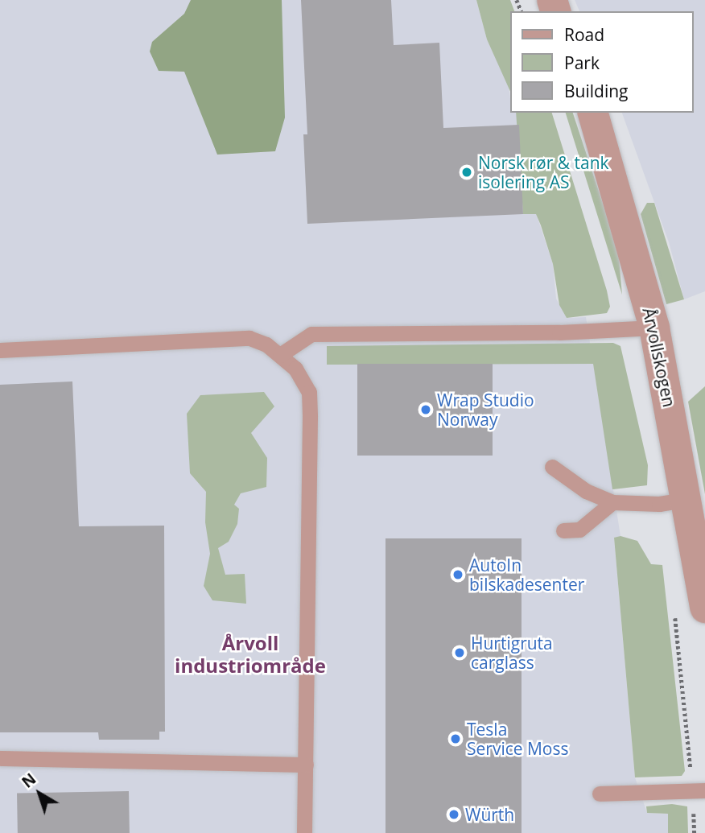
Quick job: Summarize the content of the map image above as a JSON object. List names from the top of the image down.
{
  "streets": {
    "street": ["Årvollskogen"]
  },
  "districts": ["Årvoll industriområde"],
  "places": [
    "Norsk rør & tank isolering AS",
    "Wrap Studio Norway",
    "AutoIn bilskadesenter",
    "Hurtigruta carglass",
    "Tesla Service Moss",
    "Würth"
  ],
  "legend": ["Road", "Park", "Building"],
  "north": "top left"
}
